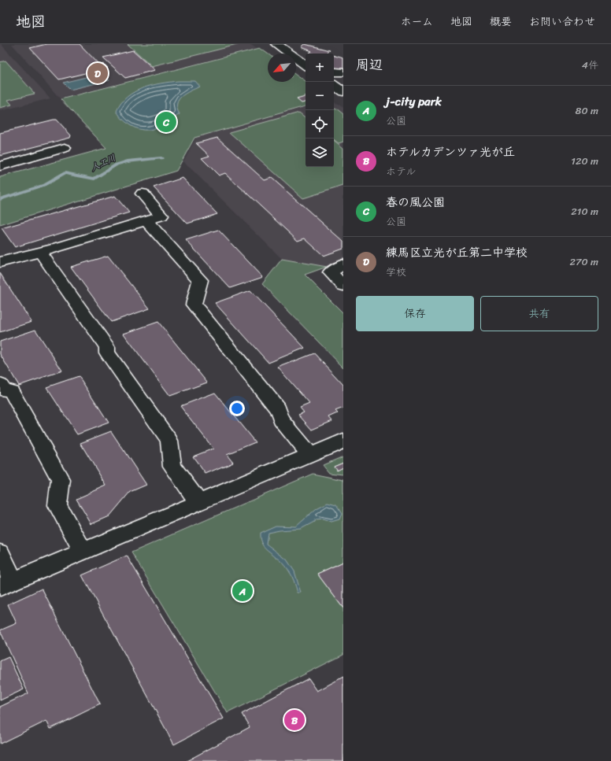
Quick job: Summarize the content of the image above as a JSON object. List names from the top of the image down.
{
  "water": ["人工川"],
  "north": "bottom left",
  "page": {
    "header": "地図",
    "nav": [
      "ホーム",
      "地図",
      "概要",
      "お問い合わせ"
    ],
    "heading": ["周辺", "4件"],
    "map_buttons": ["+", "−"],
    "pins": [
      "D",
      "C",
      "A",
      "B"
    ],
    "list": [
      {
        "mark": "A",
        "name": "j-city park",
        "note": "公園",
        "value": "80 m"
      },
      {
        "mark": "B",
        "name": "ホテルカデンツァ光が丘",
        "note": "ホテル",
        "value": "120 m"
      },
      {
        "mark": "C",
        "name": "春の風公園",
        "note": "公園",
        "value": "210 m"
      },
      {
        "mark": "D",
        "name": "練馬区立光が丘第二中学校",
        "note": "学校",
        "value": "270 m"
      }
    ],
    "buttons": ["保存", "共有"]
  }
}
